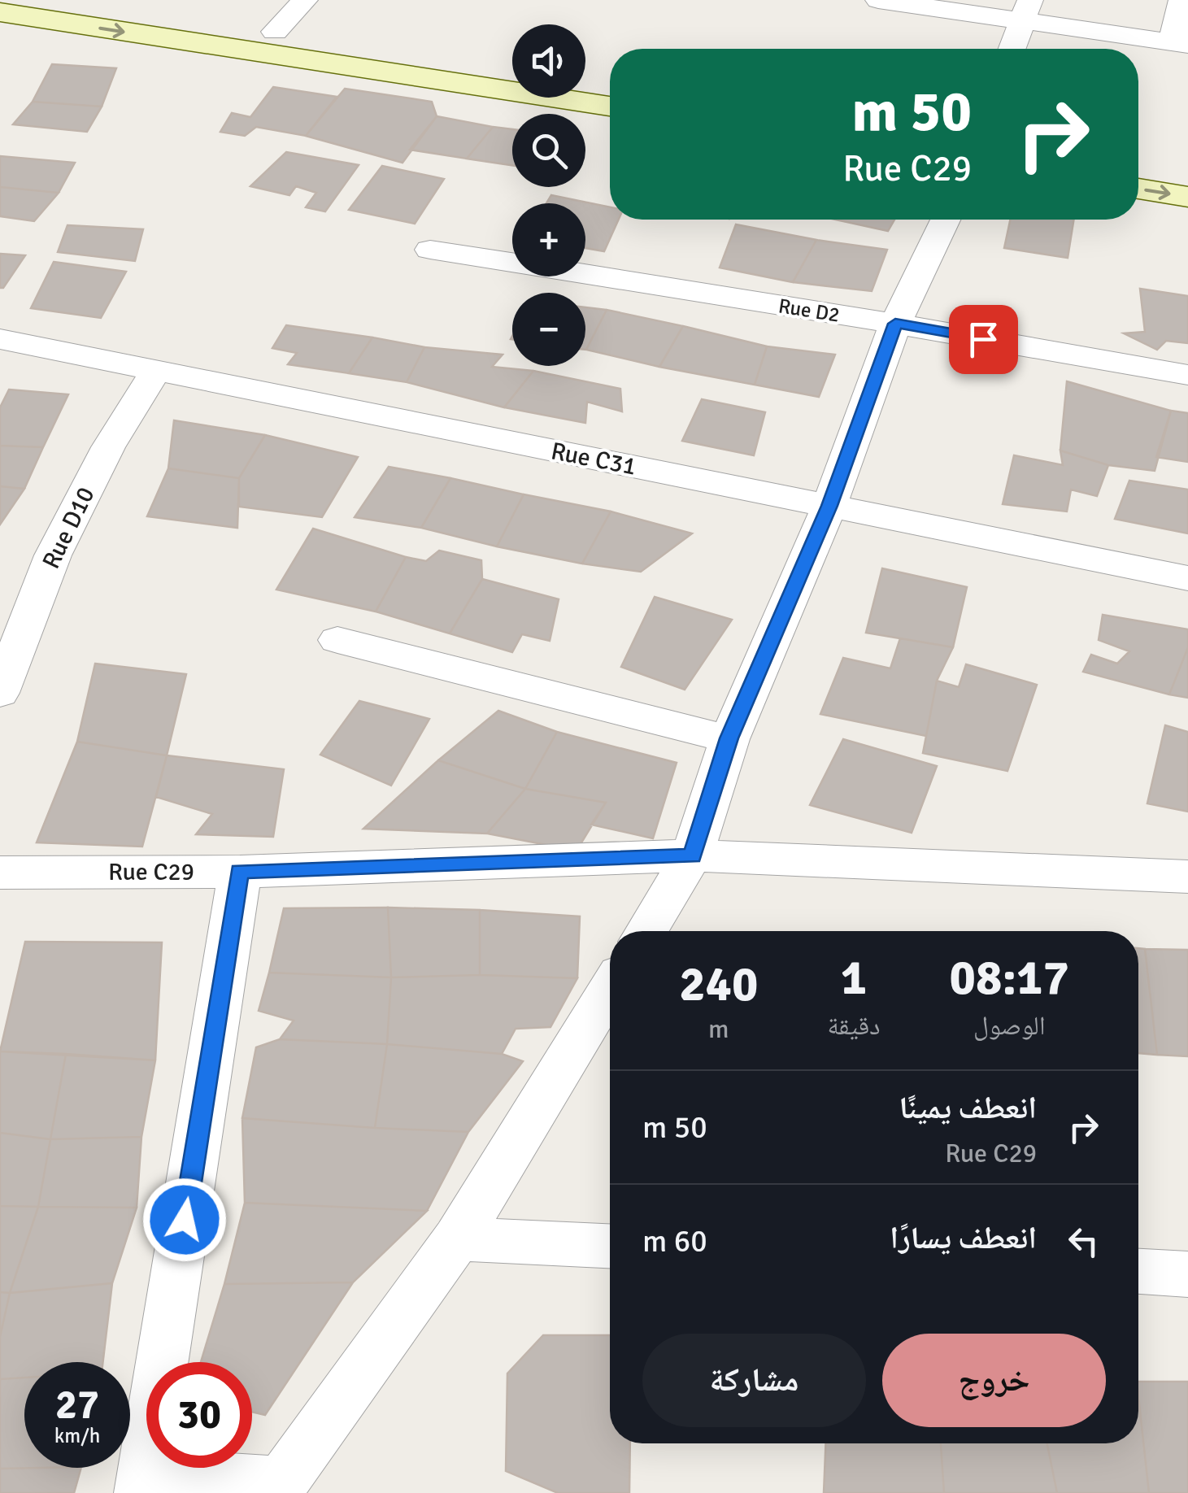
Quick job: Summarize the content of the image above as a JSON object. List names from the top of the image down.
{
  "streets": {
    "street": [
      "Rue D2",
      "Rue C31",
      "Rue D10",
      "Rue C29"
    ]
  },
  "crossings": [
    ["Rue C31", "Rue D10"]
  ],
  "page": {
    "map_buttons": ["+", "−"],
    "turn": ["50 m", "Rue C29"],
    "eta": [
      "08:17",
      "الوصول",
      "1",
      "دقيقة",
      "240",
      "m"
    ],
    "list": [
      {
        "name": "انعطف يمينًا",
        "note": "Rue C29",
        "value": "50 m"
      },
      {
        "name": "انعطف يسارًا",
        "value": "60 m"
      }
    ],
    "buttons": ["خروج", "مشاركة"],
    "speed": "27 km/h",
    "limit": "30"
  }
}
